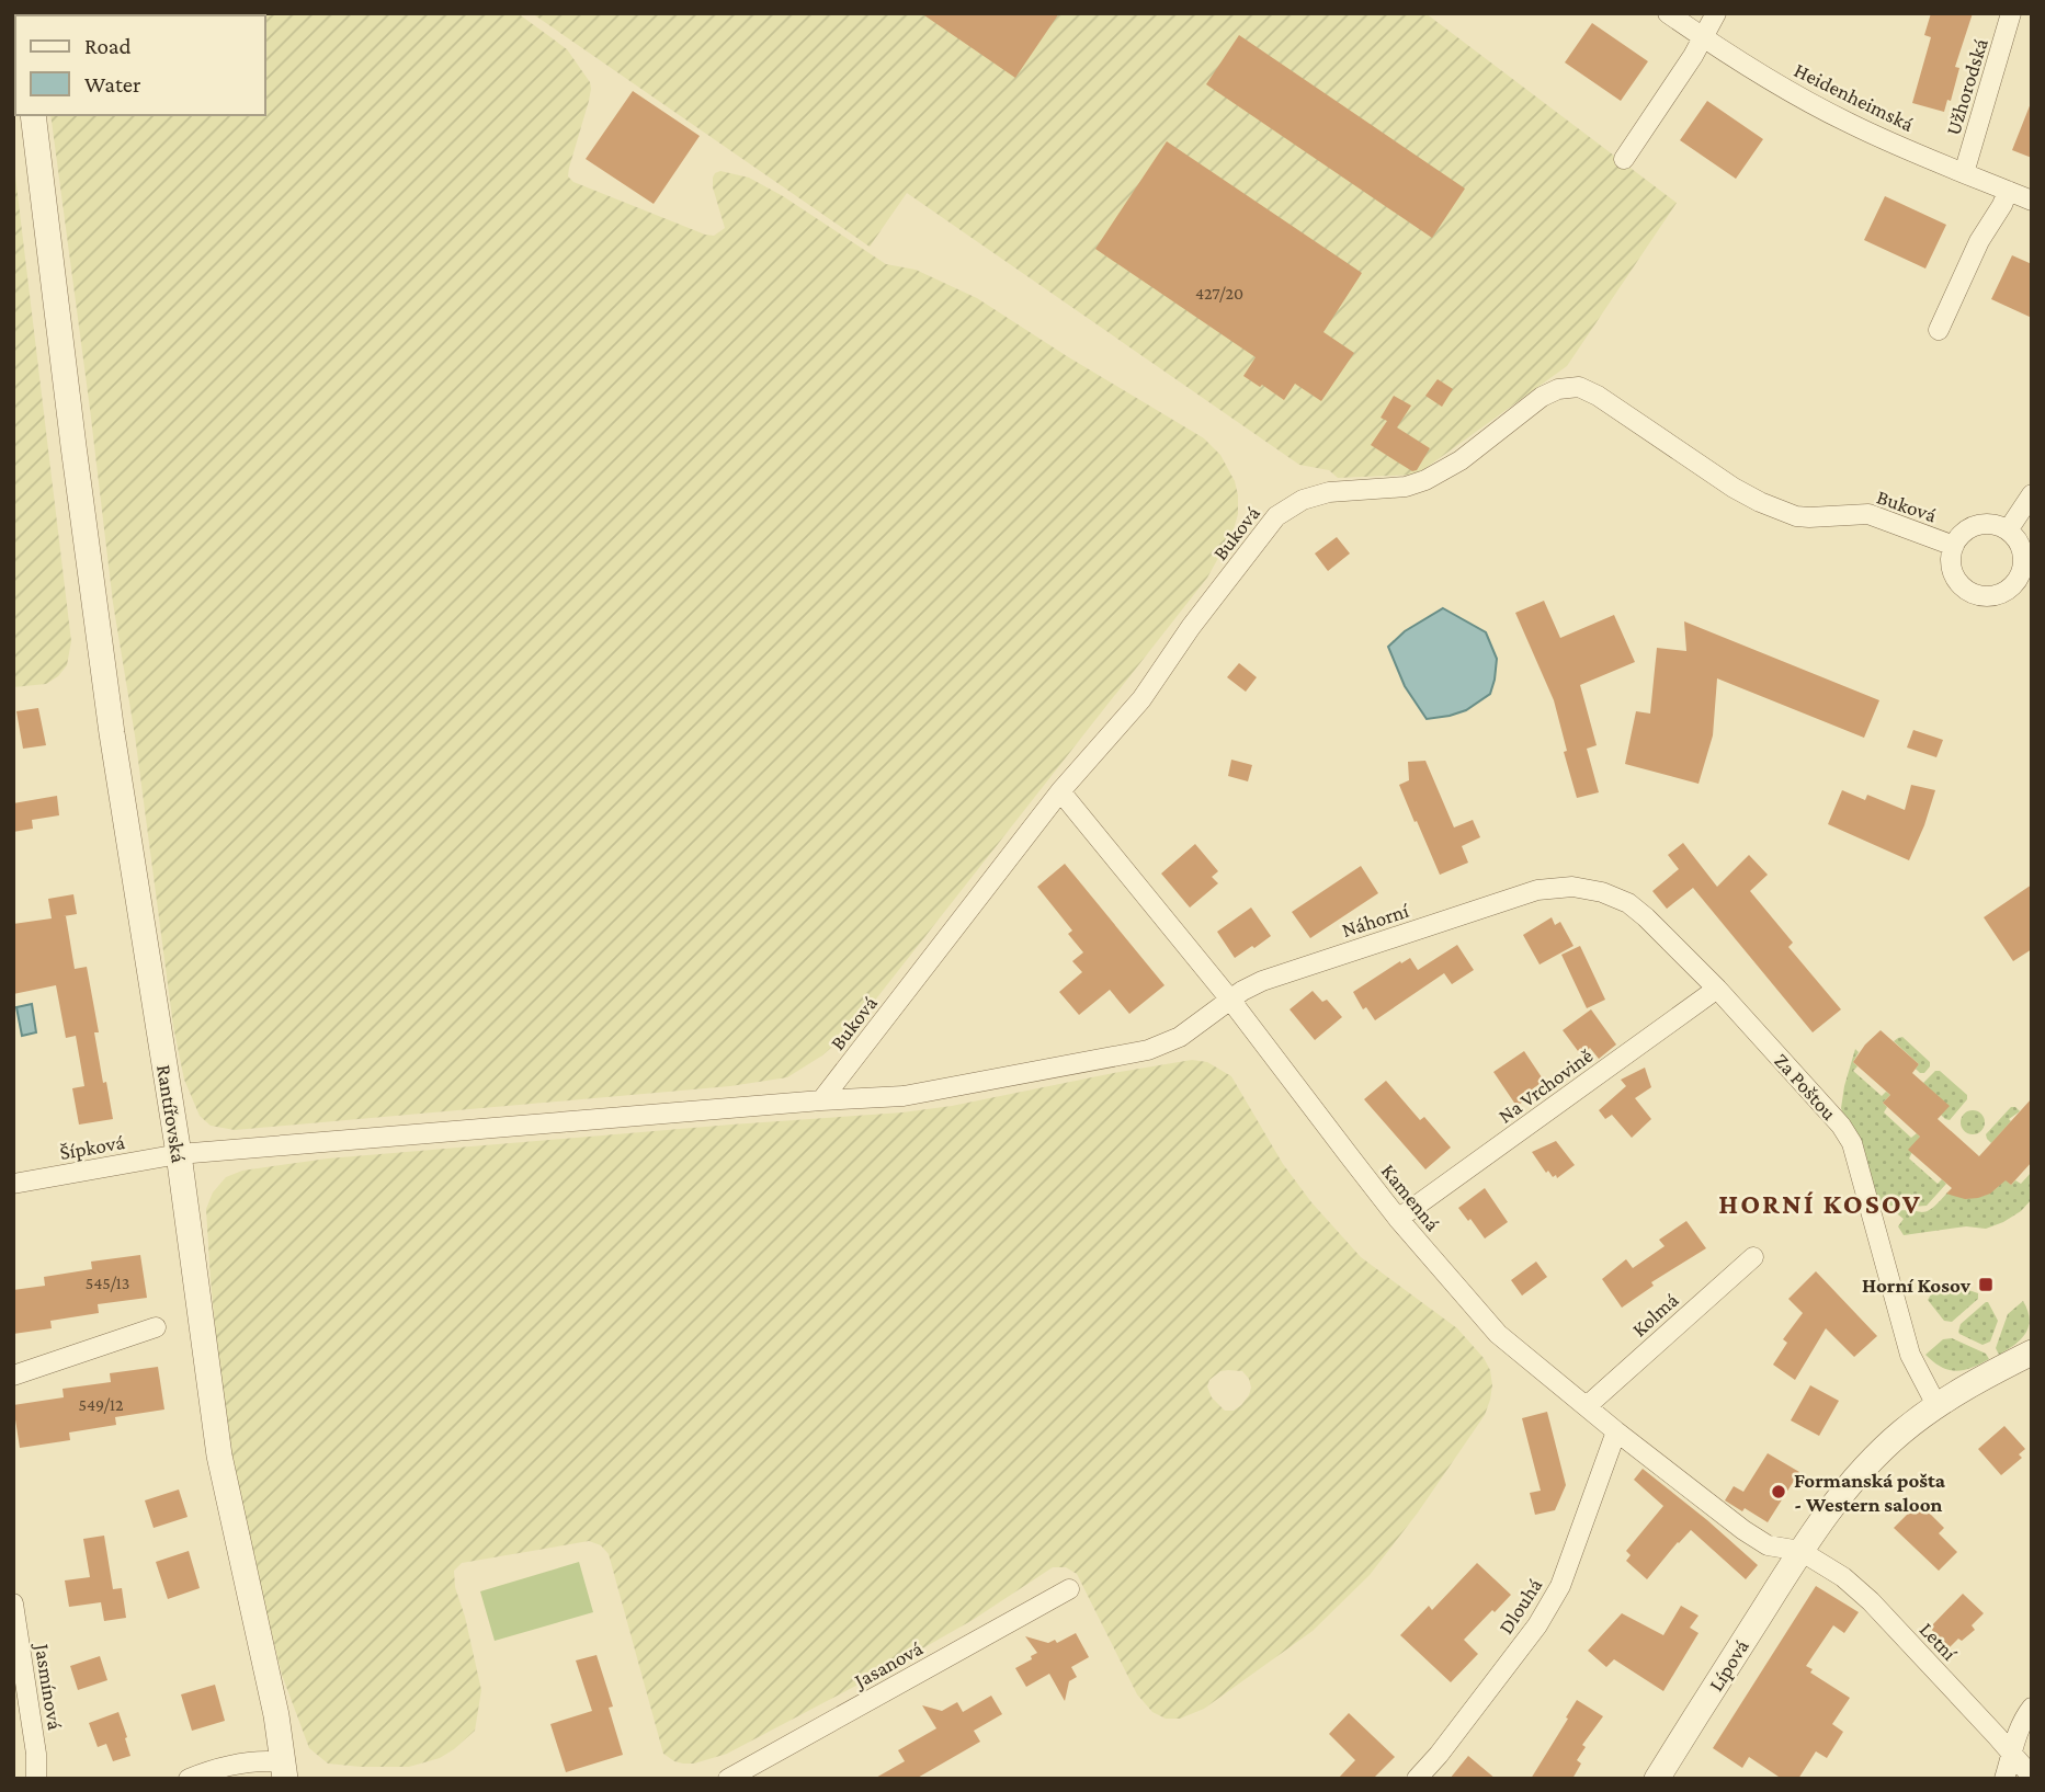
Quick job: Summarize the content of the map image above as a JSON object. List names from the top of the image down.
{
  "streets": {
    "street": [
      "Užhorodská",
      "Heidenheimská",
      "Buková",
      "Náhorní",
      "Na Vrchovině",
      "Za Poštou",
      "Rantířovská",
      "Šípková",
      "Kamenná",
      "Kolmá",
      "Dlouhá",
      "Letní",
      "Jasanová",
      "Lípová",
      "Jasmínová"
    ]
  },
  "crossings": [
    ["Užhorodská", "Heidenheimská"],
    ["Buková", "Náhorní"],
    ["Buková", "Šípková"],
    ["Buková", "Kamenná"],
    ["Náhorní", "Za Poštou"],
    ["Náhorní", "Šípková"],
    ["Náhorní", "Kamenná"],
    ["Na Vrchovině", "Za Poštou"],
    ["Na Vrchovině", "Kamenná"],
    ["Rantířovská", "Šípková"],
    ["Kamenná", "Kolmá"],
    ["Kamenná", "Dlouhá"],
    ["Kamenná", "Letní"],
    ["Kamenná", "Lípová"],
    ["Letní", "Lípová"]
  ],
  "districts": ["HORNÍ KOSOV"],
  "places": {
    "transit": ["Horní Kosov"],
    "other": ["Formanská pošta - Western saloon"]
  },
  "house_numbers": ["427/20", "545/13", "549/12"],
  "legend": ["Road", "Water"]
}
